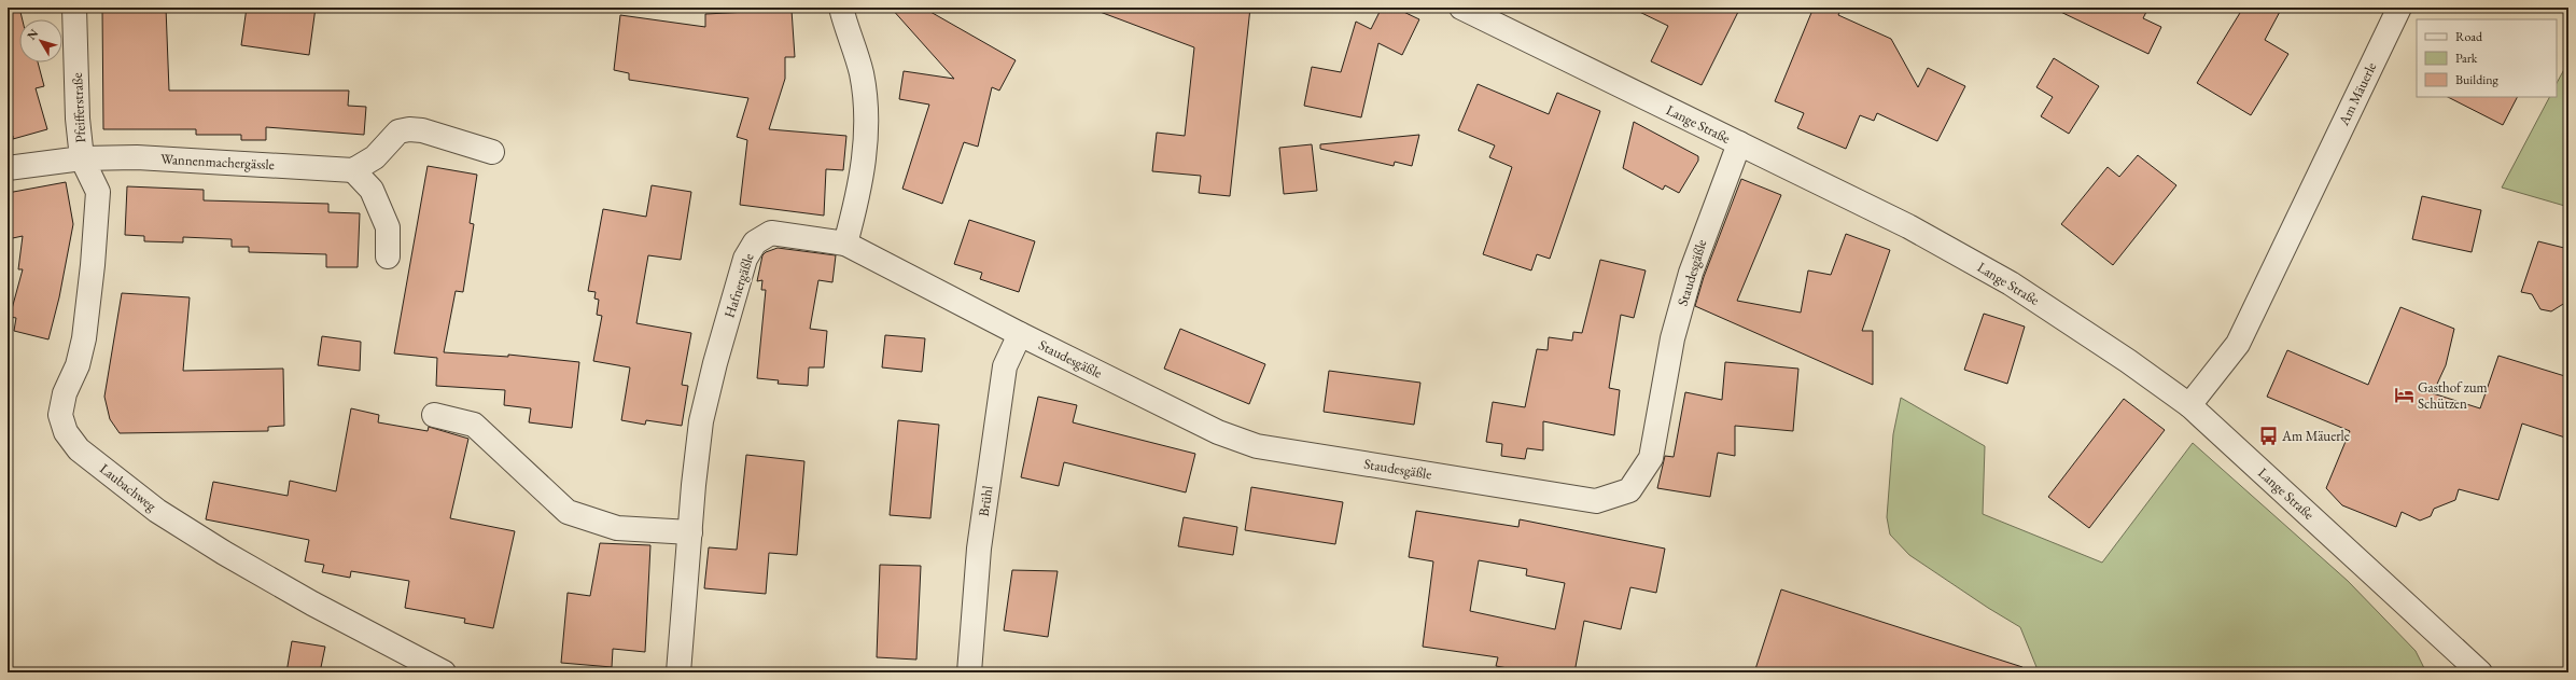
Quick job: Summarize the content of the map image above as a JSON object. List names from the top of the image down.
{
  "streets": {
    "street": [
      "Am Mäuerle",
      "Pfeifferstraße",
      "Lange Straße",
      "Wannenmachergässle",
      "Staudesgäßle",
      "Hafnergäßle",
      "Laubachweg",
      "Brühl"
    ]
  },
  "crossings": [
    ["Am Mäuerle", "Lange Straße"],
    ["Pfeifferstraße", "Wannenmachergässle"],
    ["Pfeifferstraße", "Laubachweg"],
    ["Lange Straße", "Staudesgäßle"],
    ["Wannenmachergässle", "Laubachweg"],
    ["Staudesgäßle", "Hafnergäßle"],
    ["Staudesgäßle", "Brühl"]
  ],
  "places": {
    "hotel": ["Gasthof zum Schützen"],
    "bus stop": ["Am Mäuerle"]
  },
  "legend": ["Road", "Park", "Building"],
  "north": "top left"
}
